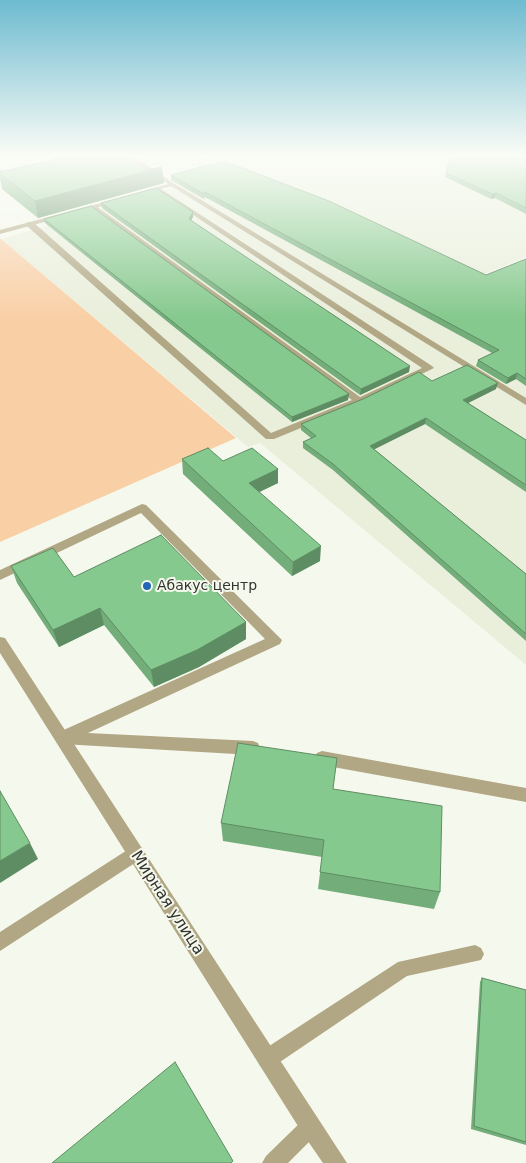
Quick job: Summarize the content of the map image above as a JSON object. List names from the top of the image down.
{
  "streets": {
    "street": ["Мирная улица"]
  },
  "places": ["Абакус центр"]
}
